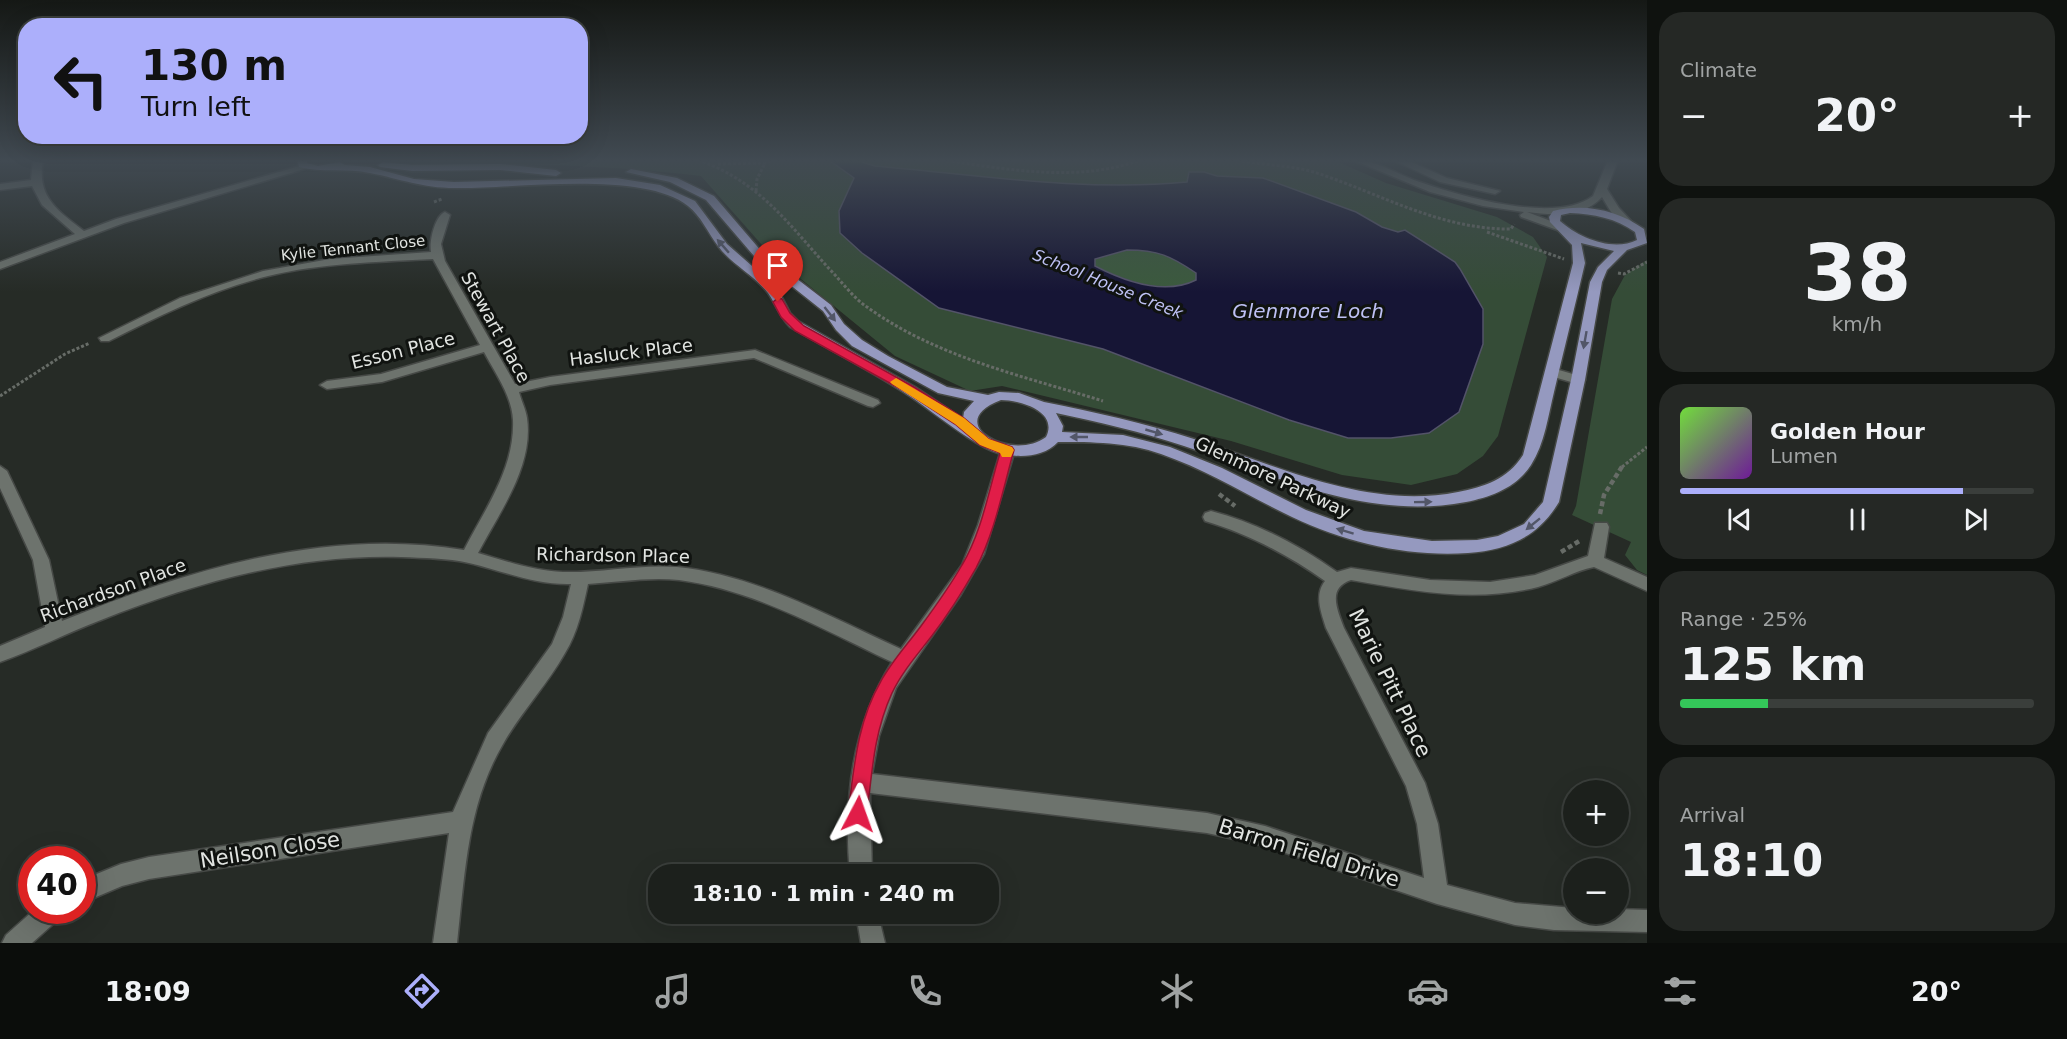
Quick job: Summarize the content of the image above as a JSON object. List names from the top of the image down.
{
  "streets": {
    "main road": ["Glenmore Parkway"],
    "street": [
      "Kylie Tennant Close",
      "Stewart Place",
      "Esson Place",
      "Hasluck Place",
      "Richardson Place",
      "Marie Pitt Place",
      "Neilson Close",
      "Barron Field Drive"
    ]
  },
  "crossings": [
    ["Kylie Tennant Close", "Stewart Place"],
    ["Stewart Place", "Esson Place"],
    ["Stewart Place", "Hasluck Place"],
    ["Stewart Place", "Richardson Place"],
    ["Marie Pitt Place", "Barron Field Drive"]
  ],
  "water": ["School House Creek", "Glenmore Loch"],
  "page": {
    "tile": [
      "Climate",
      ["38", "km/h"],
      ["Range · 25%", "125 km"],
      ["Arrival", "18:10"]
    ],
    "turn": ["130 m", "Turn left"],
    "heat": ["−", "20°", "+"],
    "song": ["Golden Hour", "Lumen"],
    "map_buttons": ["+", "−"],
    "limit": "40",
    "trip": "18:10 · 1 min · 240 m",
    "tabs": ["18:09", "20°"]
  }
}
